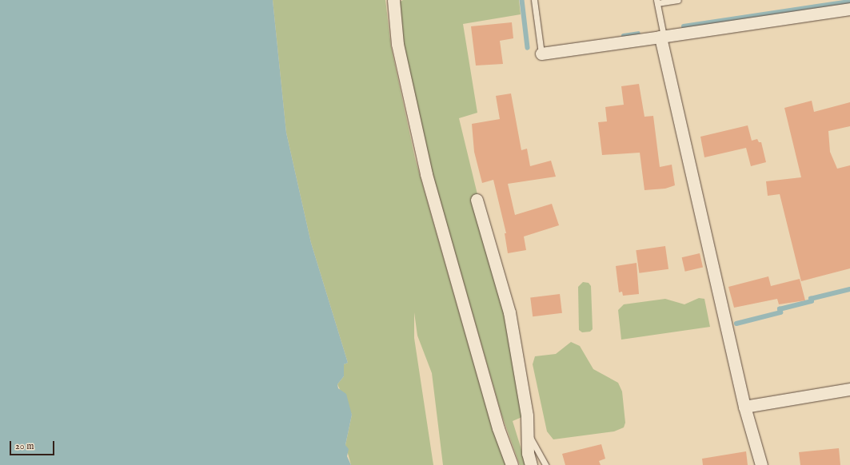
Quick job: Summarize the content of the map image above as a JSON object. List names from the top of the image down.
{
  "scale_bar": "20 m"
}
